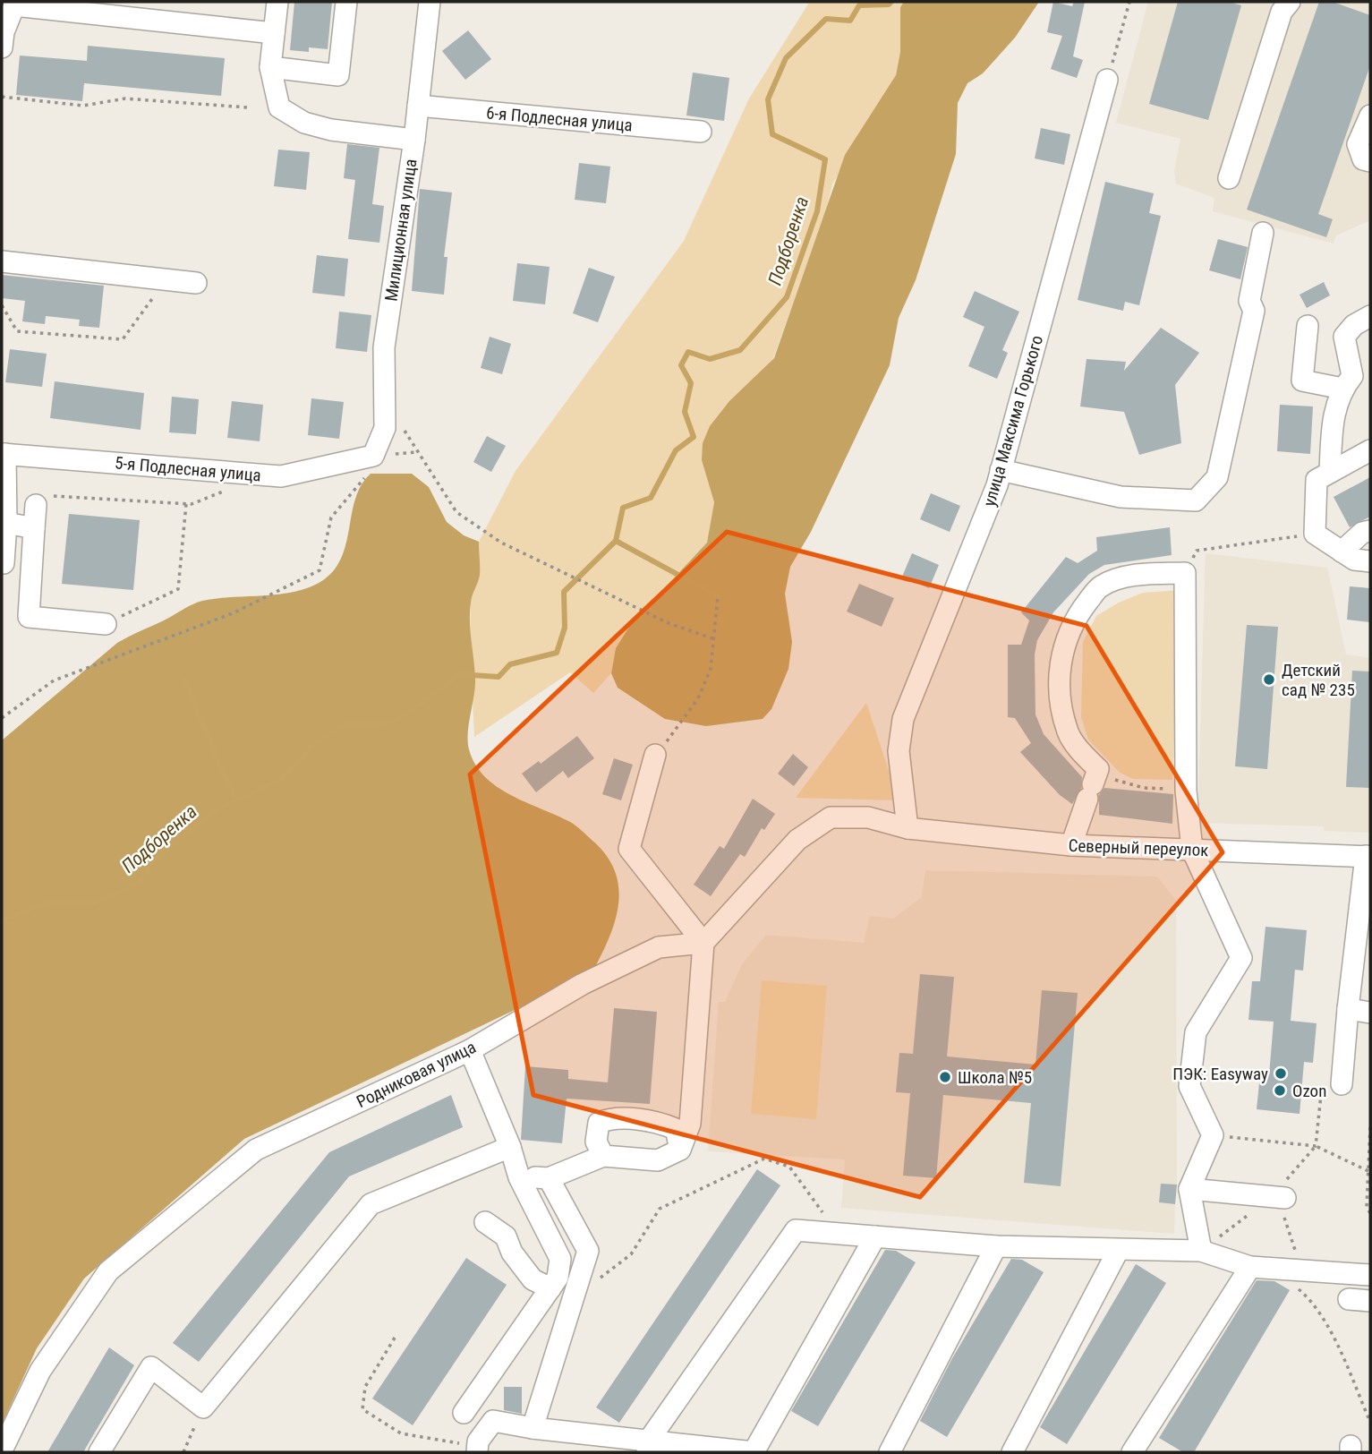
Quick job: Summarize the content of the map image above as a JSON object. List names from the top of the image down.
{
  "streets": {
    "street": [
      "6-я Подлесная улица",
      "Милиционная улица",
      "улица Максима Горького",
      "5-я Подлесная улица",
      "Северный переулок",
      "Родниковая улица"
    ]
  },
  "crossings": [
    ["6-я Подлесная улица", "Милиционная улица"],
    ["Милиционная улица", "5-я Подлесная улица"],
    ["улица Максима Горького", "Северный переулок"]
  ],
  "water": ["Подборенка"],
  "places": [
    "Детский сад № 235",
    "ПЭК: Easyway",
    "Школа №5",
    "Ozon"
  ]
}
